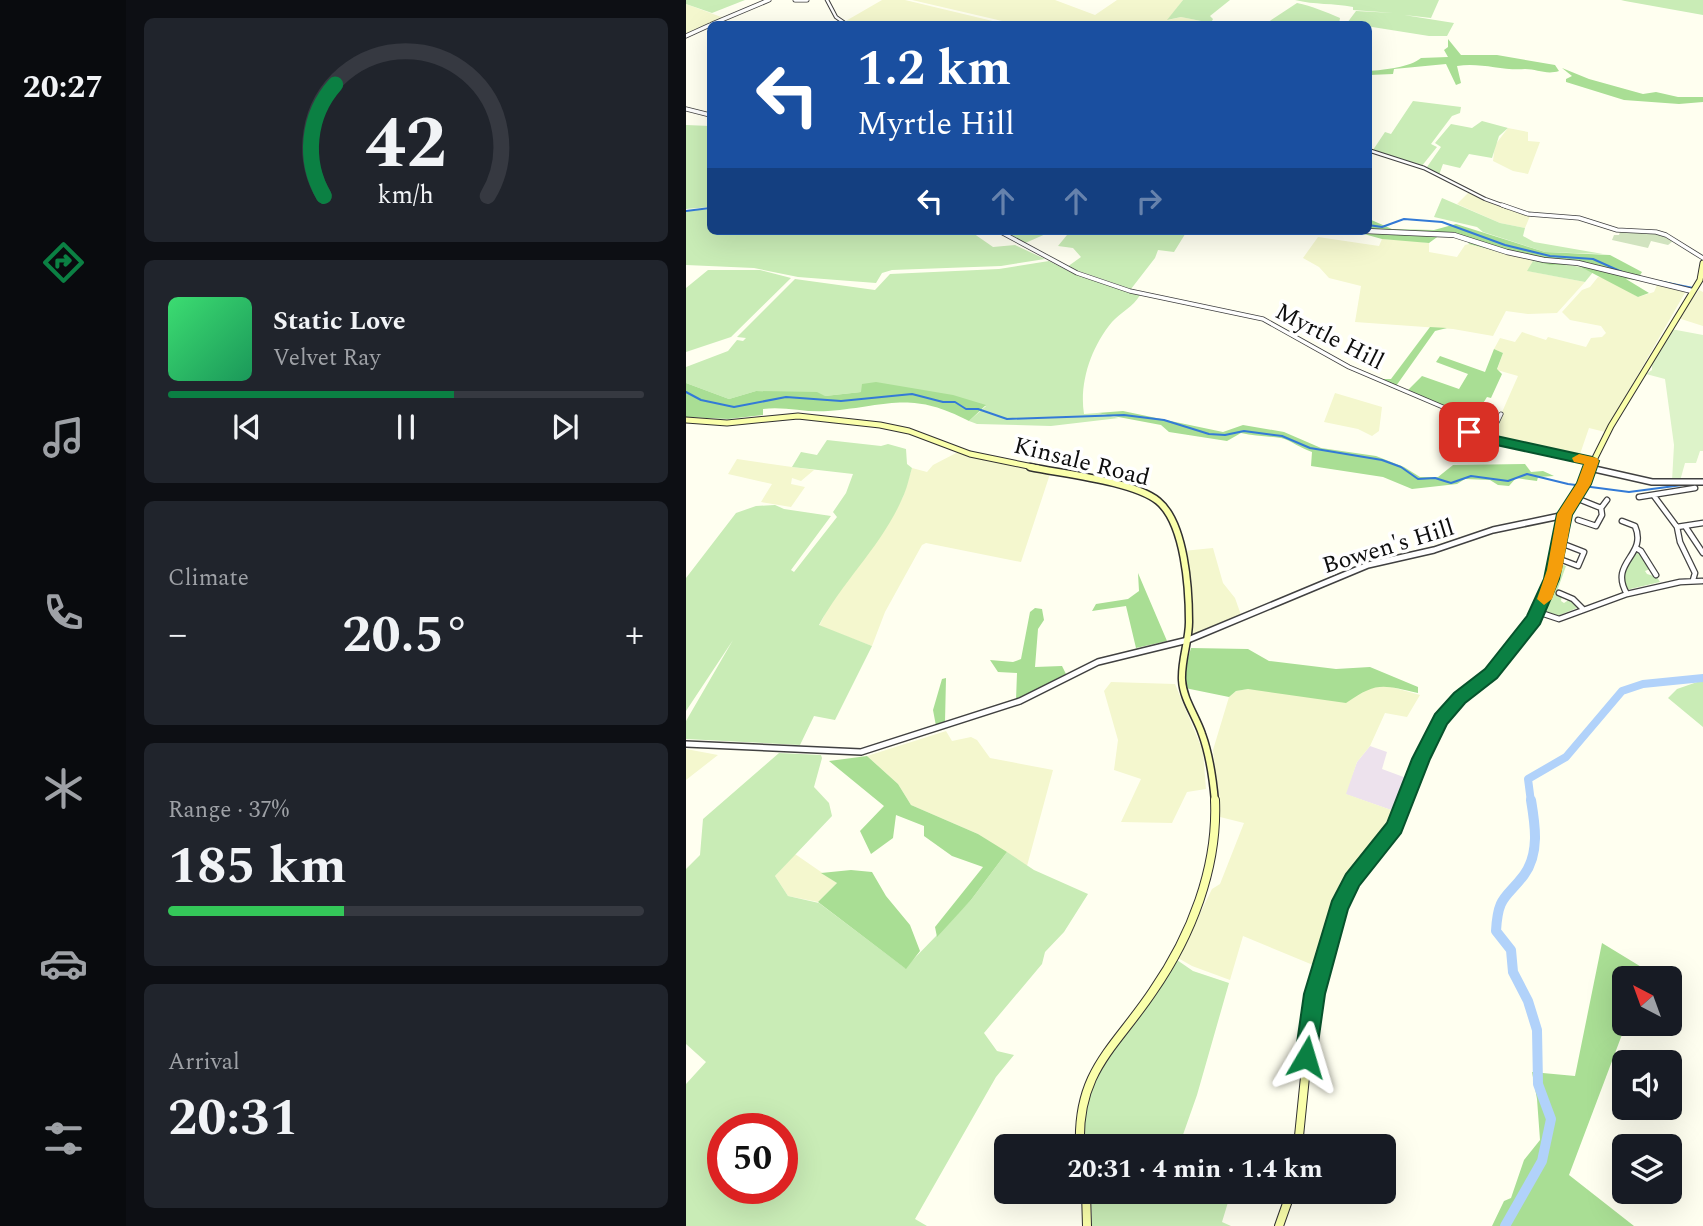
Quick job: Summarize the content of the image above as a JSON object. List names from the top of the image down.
{
  "streets": {
    "main road": ["Kinsale Road"],
    "street": ["Myrtle Hill", "Bowen's Hill"]
  },
  "crossings": [
    ["Kinsale Road", "Bowen's Hill"]
  ],
  "north": "top left",
  "page": {
    "tabs": "20:27",
    "turn": ["1.2 km", "Myrtle Hill"],
    "song": ["Static Love", "Velvet Ray"],
    "tile": [
      "Climate",
      ["Range · 37%", "185 km"],
      ["Arrival", "20:31"]
    ],
    "heat": ["−", "20.5°", "+"],
    "limit": "50",
    "trip": "20:31 · 4 min · 1.4 km",
    "gauge": ["42", "km/h"]
  }
}
